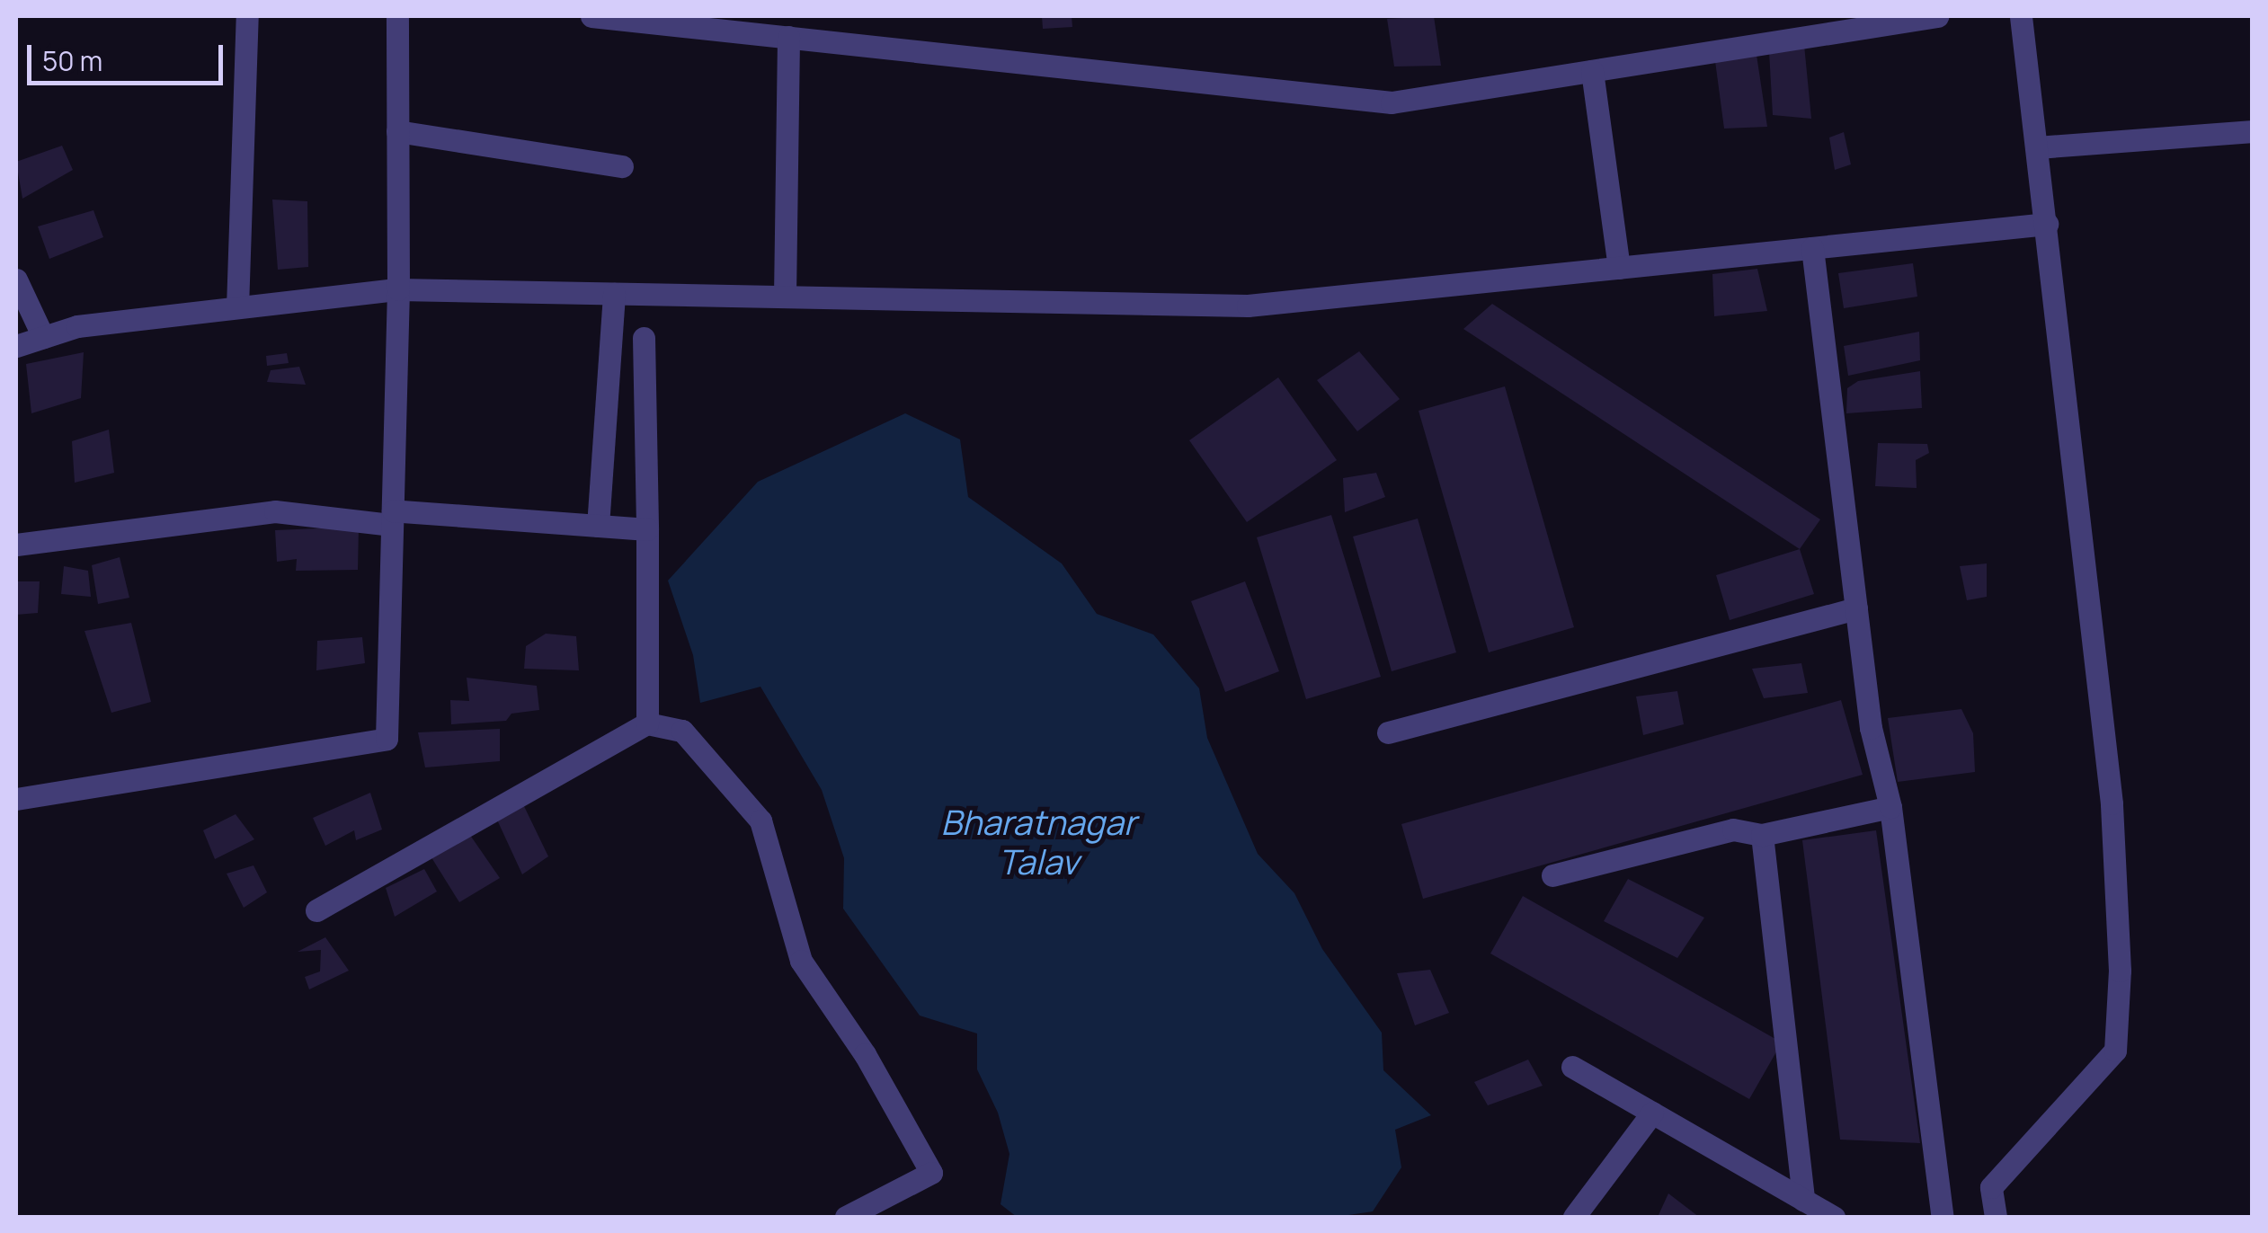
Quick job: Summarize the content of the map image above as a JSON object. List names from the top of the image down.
{
  "water": ["Bharatnagar Talav"],
  "scale_bar": "50 m"
}
